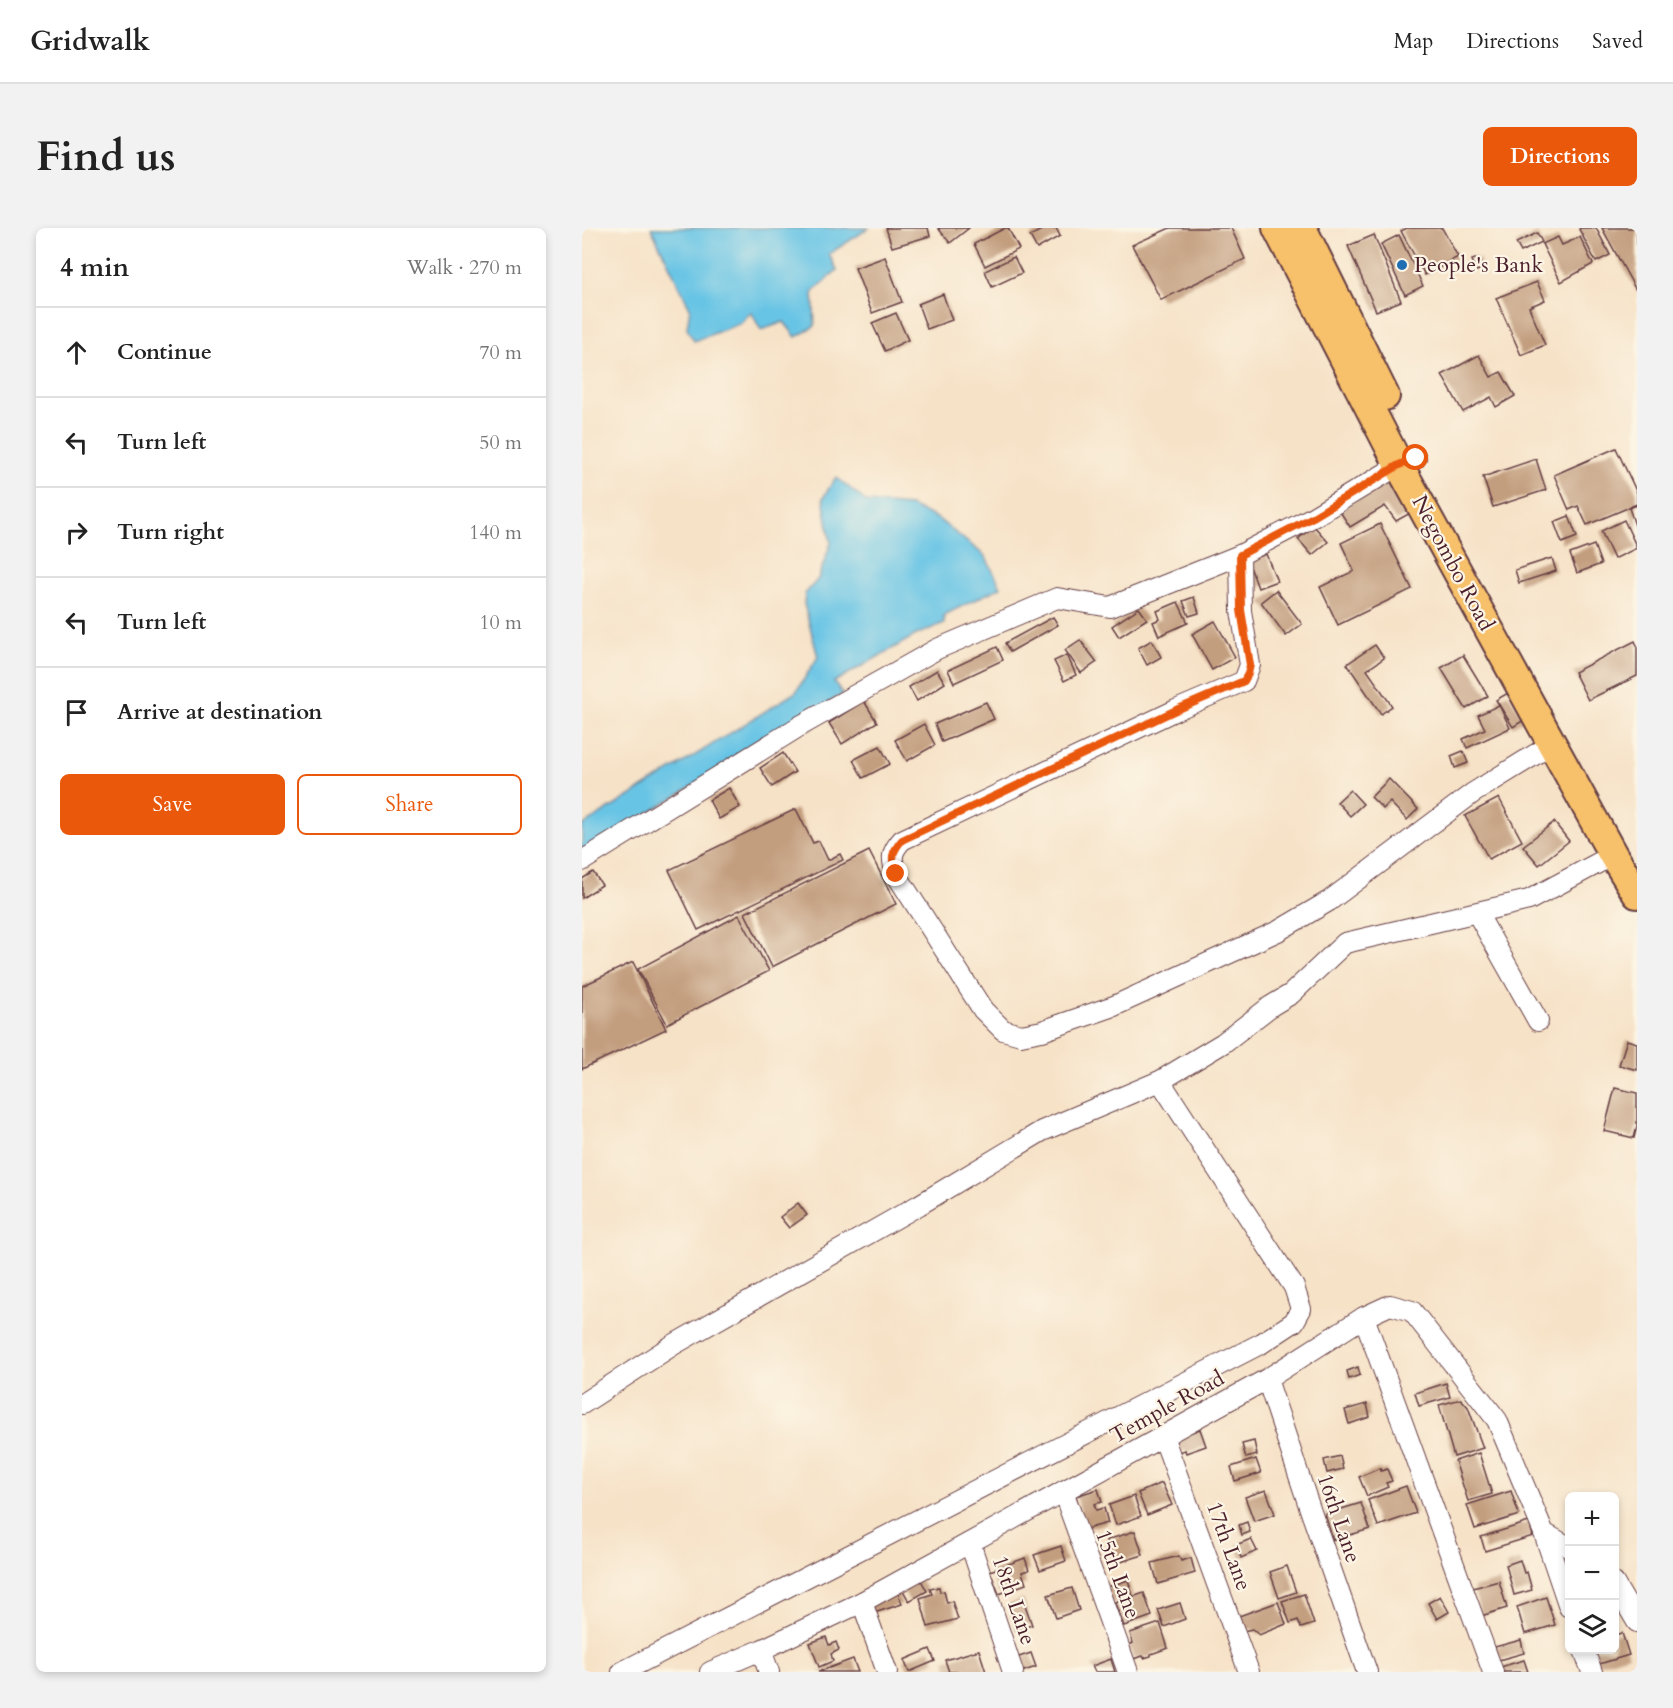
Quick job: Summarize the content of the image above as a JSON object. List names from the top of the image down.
{
  "streets": {
    "highway": ["Negombo Road"],
    "street": [
      "Temple Road",
      "16th Lane",
      "17th Lane",
      "15th Lane",
      "18th Lane"
    ]
  },
  "crossings": [
    ["Temple Road", "16th Lane"],
    ["Temple Road", "17th Lane"],
    ["Temple Road", "15th Lane"],
    ["Temple Road", "18th Lane"]
  ],
  "places": ["People's Bank"],
  "page": {
    "header": "Gridwalk",
    "nav": ["Map", "Directions", "Saved"],
    "buttons": [
      "Directions",
      ["Save", "Share"]
    ],
    "title": "Find us",
    "heading": ["4 min", "Walk · 270 m"],
    "list": [
      ["Continue", "70 m"],
      ["Turn left", "50 m"],
      ["Turn right", "140 m"],
      ["Turn left", "10 m"],
      "Arrive at destination"
    ],
    "map_buttons": ["+", "−"]
  }
}
